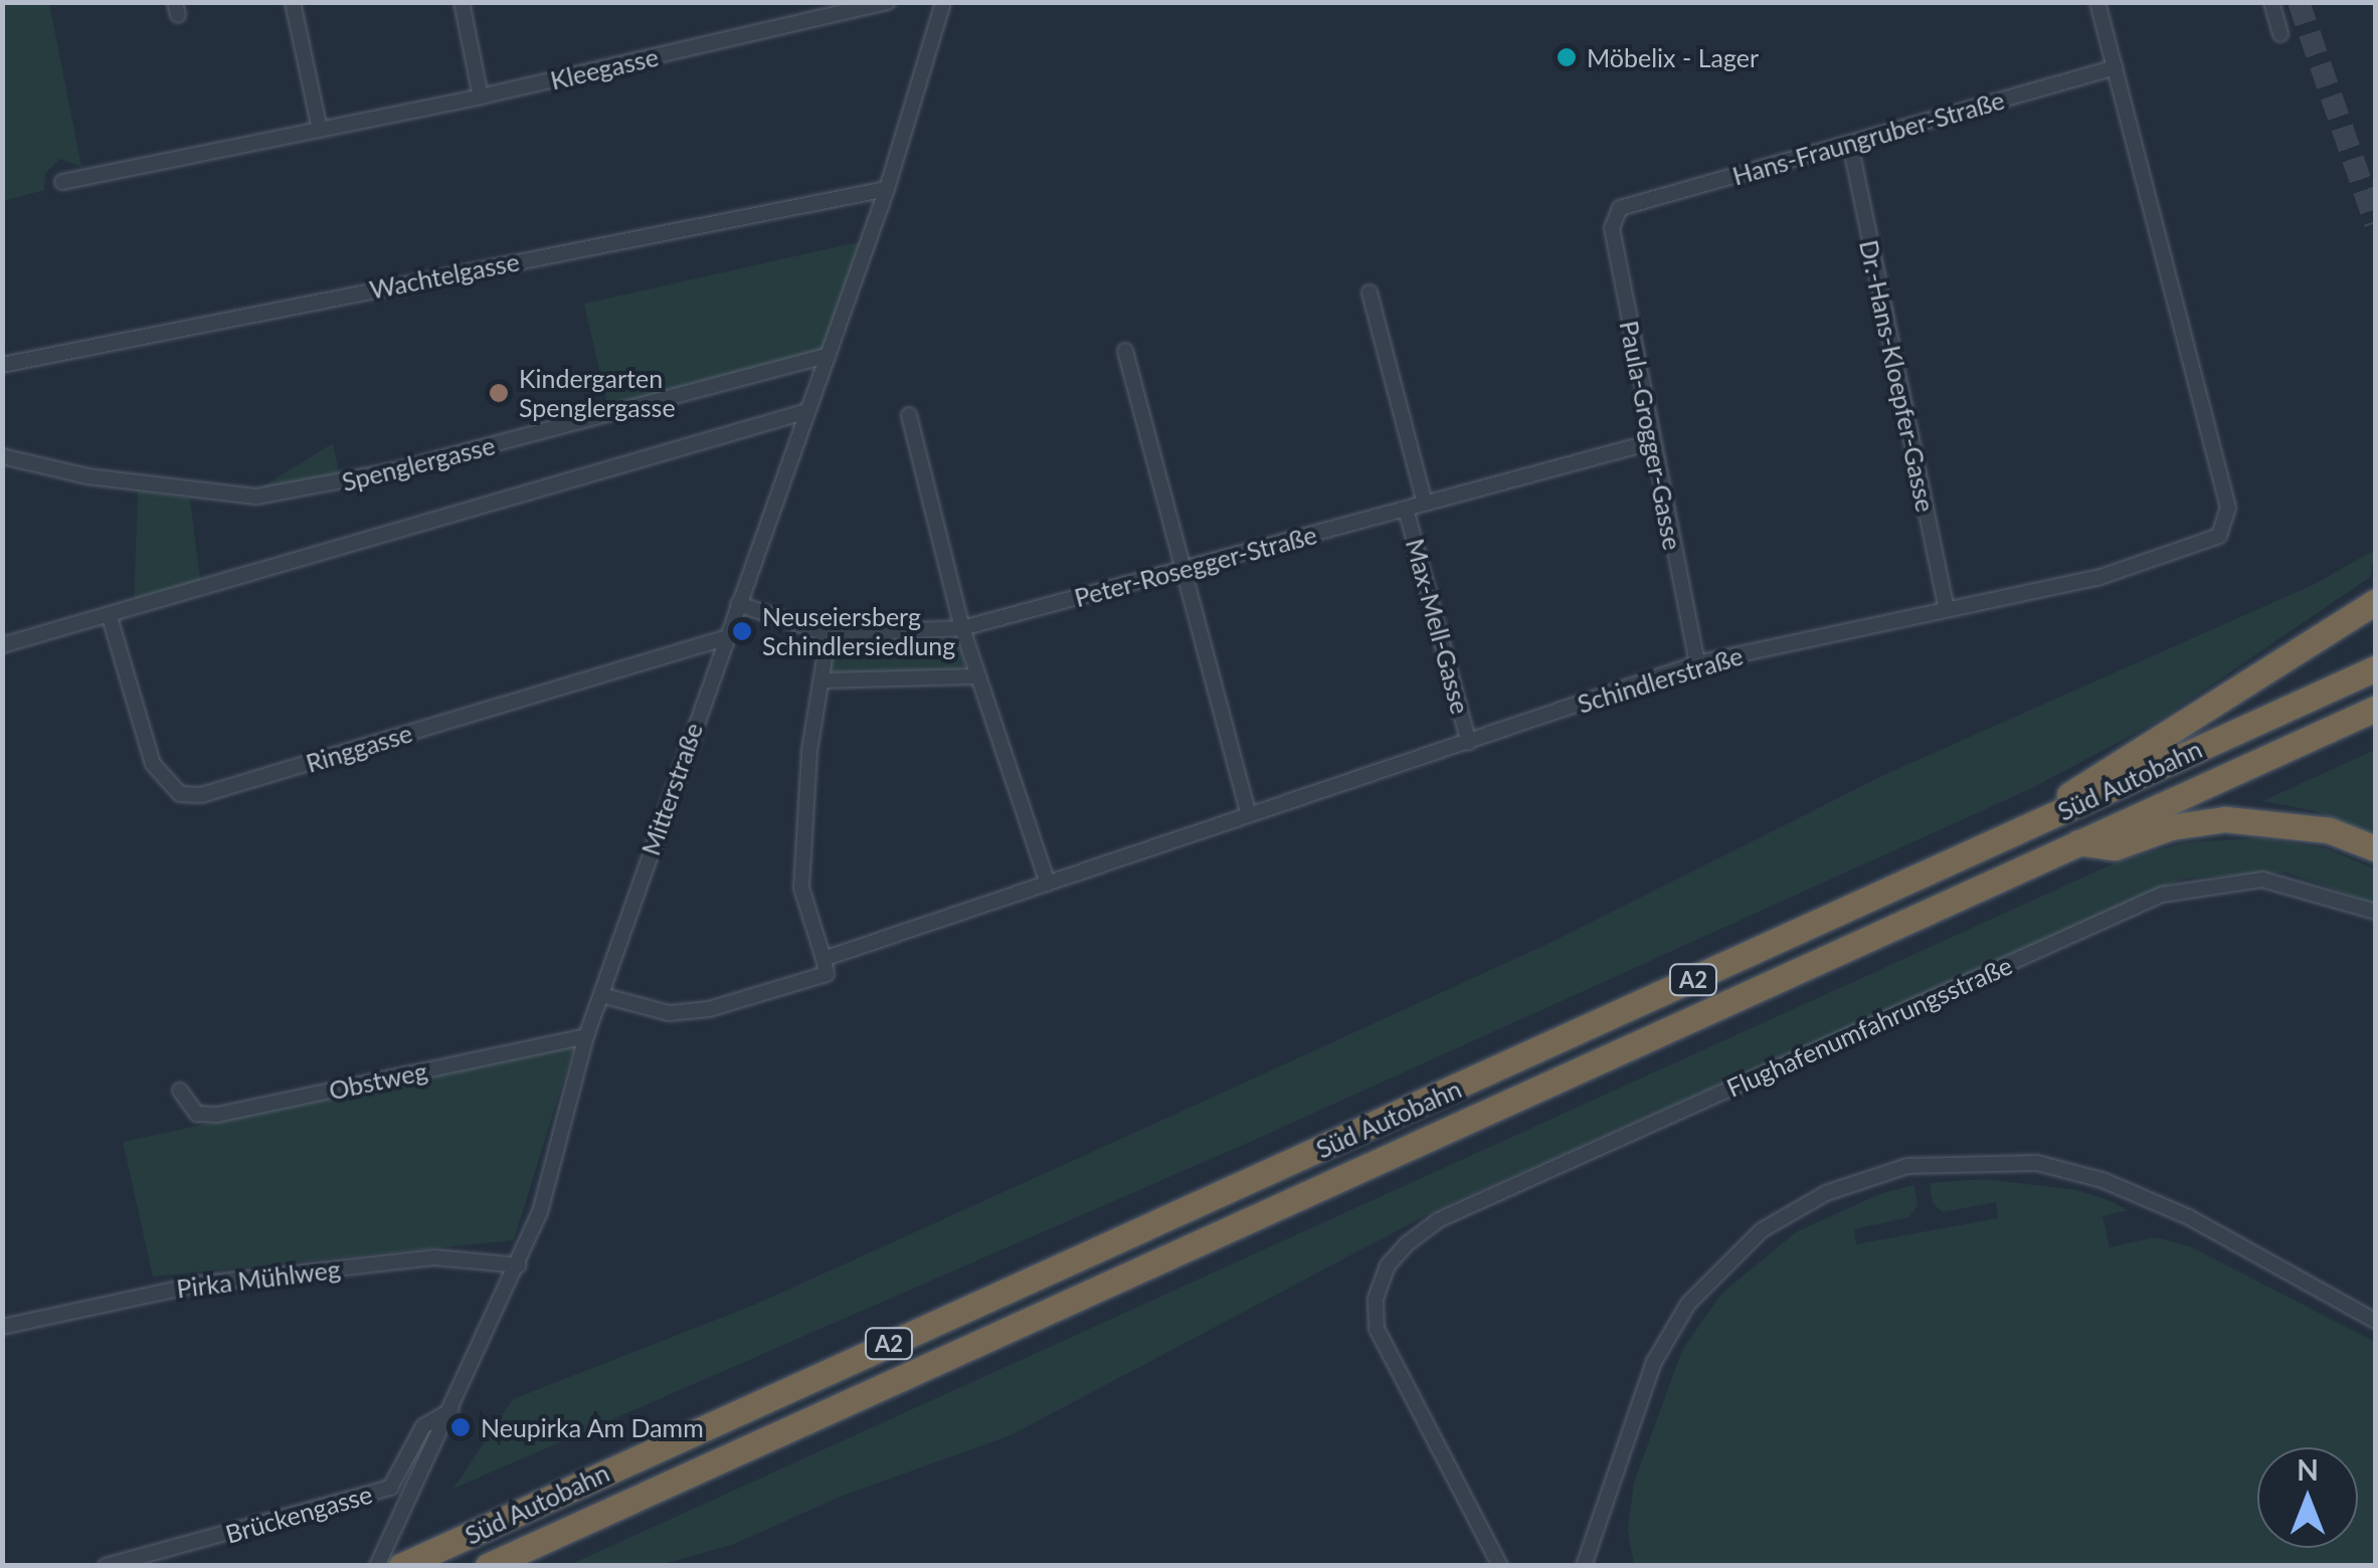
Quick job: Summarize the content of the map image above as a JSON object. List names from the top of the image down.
{
  "streets": {
    "highway": ["Süd Autobahn", "A2"],
    "street": [
      "Kleegasse",
      "Hans-Fraungruber-Straße",
      "Wachtelgasse",
      "Dr.-Hans-Kloepfer-Gasse",
      "Paula-Grogger-Gasse",
      "Spenglergasse",
      "Peter-Rosegger-Straße",
      "Max-Mell-Gasse",
      "Schindlerstraße",
      "Ringgasse",
      "Mitterstraße",
      "Flughafenumfahrungsstraße",
      "Obstweg",
      "Pirka Mühlweg",
      "Brückengasse"
    ]
  },
  "crossings": [
    ["Hans-Fraungruber-Straße", "Dr.-Hans-Kloepfer-Gasse"],
    ["Hans-Fraungruber-Straße", "Paula-Grogger-Gasse"],
    ["Hans-Fraungruber-Straße", "Schindlerstraße"],
    ["Wachtelgasse", "Mitterstraße"],
    ["Dr.-Hans-Kloepfer-Gasse", "Schindlerstraße"],
    ["Paula-Grogger-Gasse", "Peter-Rosegger-Straße"],
    ["Paula-Grogger-Gasse", "Schindlerstraße"],
    ["Spenglergasse", "Mitterstraße"],
    ["Peter-Rosegger-Straße", "Max-Mell-Gasse"],
    ["Peter-Rosegger-Straße", "Mitterstraße"],
    ["Max-Mell-Gasse", "Schindlerstraße"],
    ["Schindlerstraße", "Mitterstraße"],
    ["Ringgasse", "Mitterstraße"],
    ["Mitterstraße", "Obstweg"],
    ["Mitterstraße", "Pirka Mühlweg"],
    ["Mitterstraße", "Brückengasse"]
  ],
  "places": [
    "Möbelix - Lager",
    "Kindergarten Spenglergasse",
    "Neuseiersberg Schindlersiedlung",
    "Neupirka Am Damm"
  ],
  "north": "top"
}
